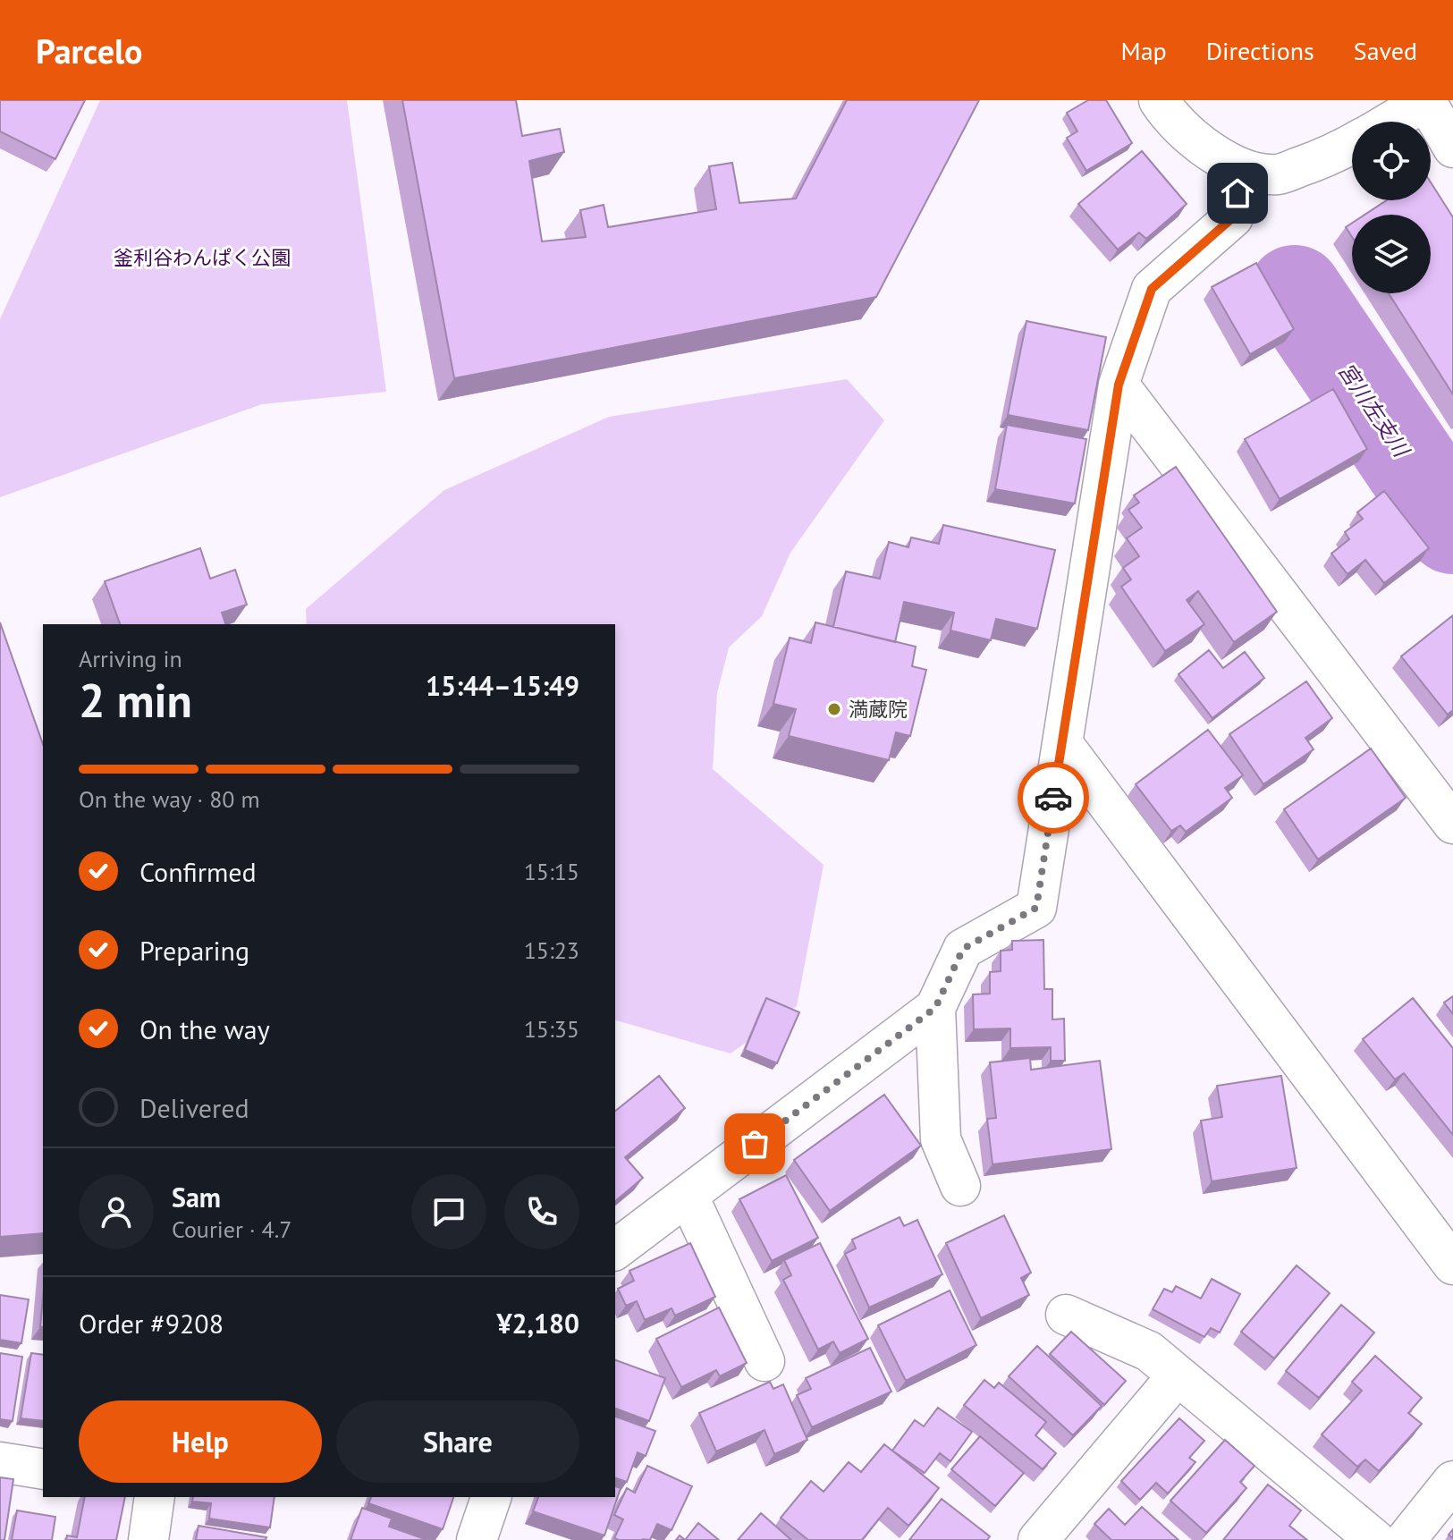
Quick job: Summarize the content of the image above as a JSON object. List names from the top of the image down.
{
  "water": ["宮川左支川"],
  "parks": ["釜利谷わんぱく公園"],
  "places": ["満蔵院"],
  "page": {
    "header": "Parcelo",
    "nav": ["Map", "Directions", "Saved"],
    "heading": ["2 min", "Arriving in", "15:44–15:49"],
    "panel": [
      "Sam",
      "Courier · 4.7",
      "Order #9208",
      "¥2,180"
    ],
    "bar": "On the way · 80 m",
    "list": [
      ["Confirmed", "15:15"],
      ["Preparing", "15:23"],
      ["On the way", "15:35"],
      "Delivered"
    ],
    "buttons": ["Help", "Share"]
  }
}
